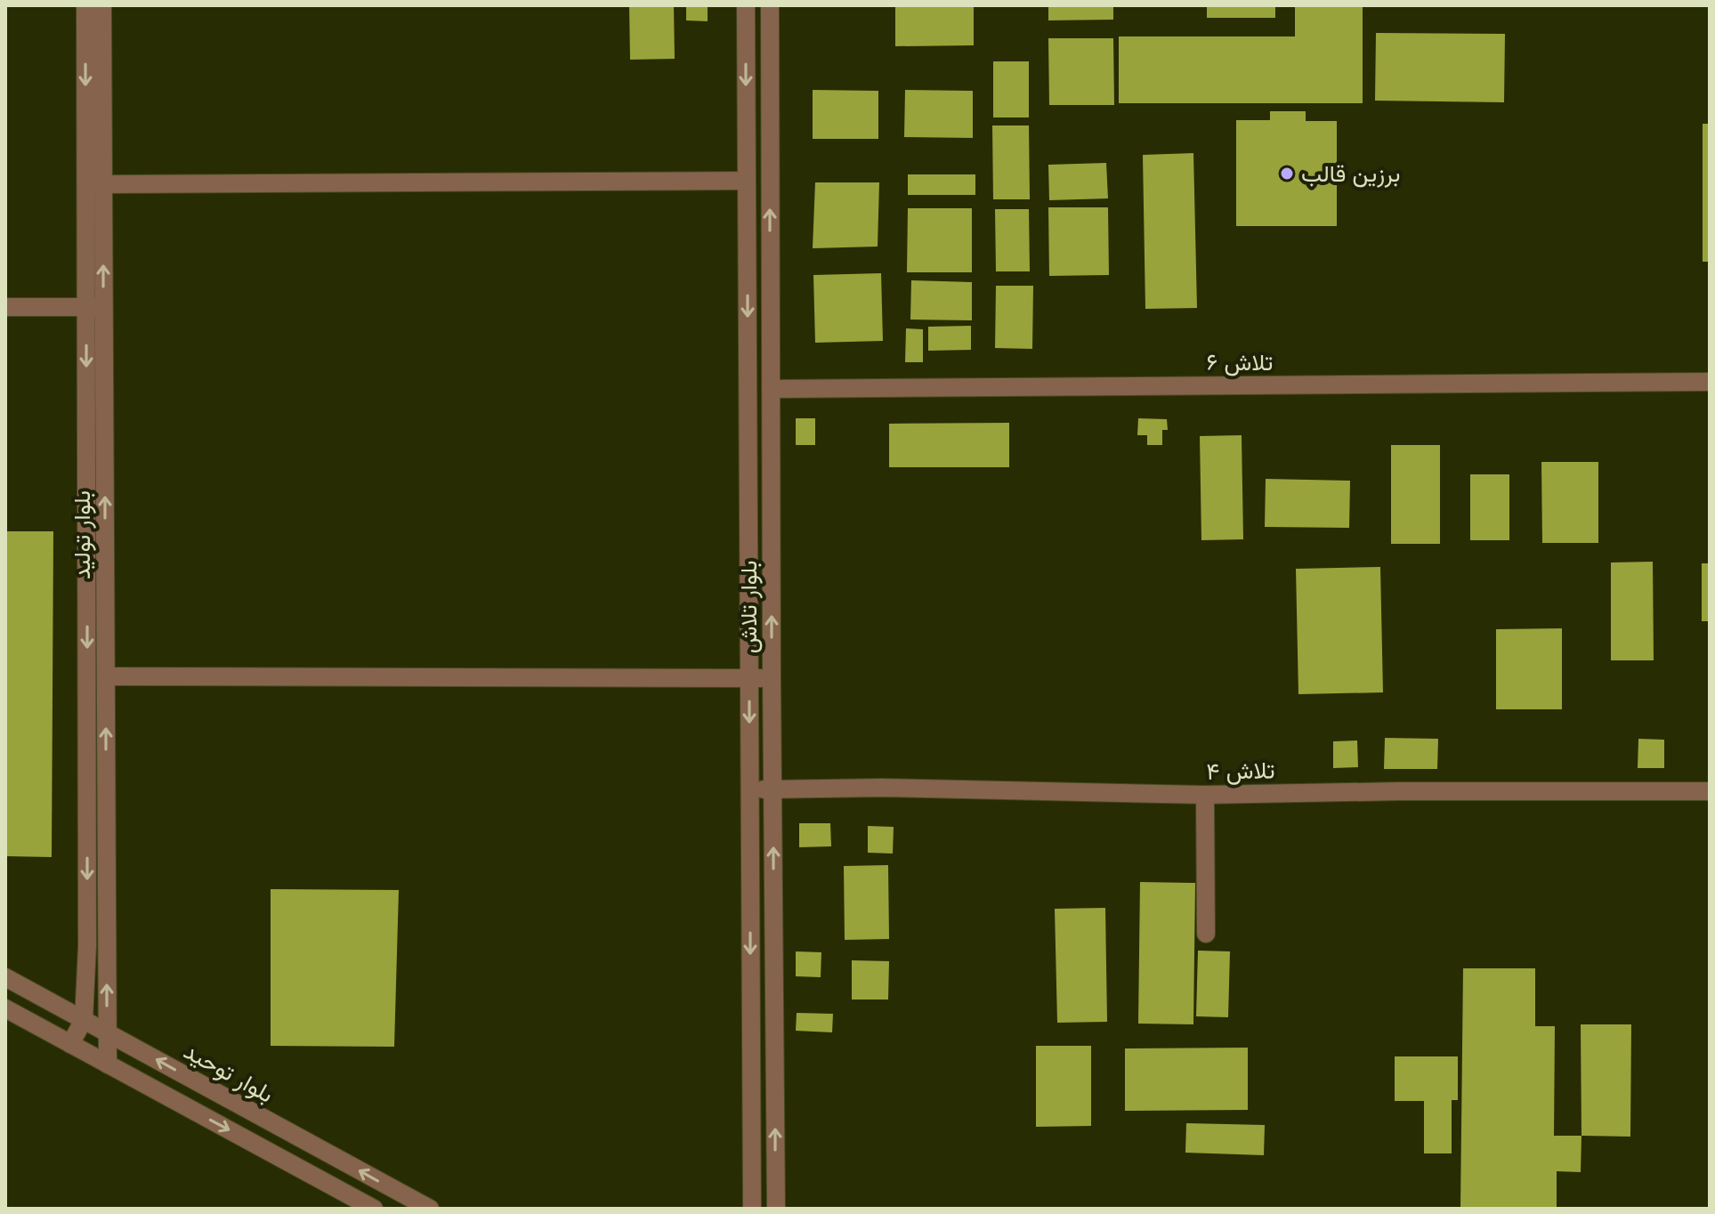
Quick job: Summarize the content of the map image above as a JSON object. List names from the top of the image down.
{
  "streets": {
    "street": [
      "تلاش ۶",
      "بلوار تولید",
      "بلوار تلاش",
      "تلاش ۴",
      "بلوار توحید"
    ]
  },
  "crossings": [
    ["تلاش ۶", "بلوار تلاش"],
    ["بلوار تولید", "بلوار توحید"],
    ["بلوار تلاش", "تلاش ۴"]
  ],
  "places": ["برزین قالب"]
}
